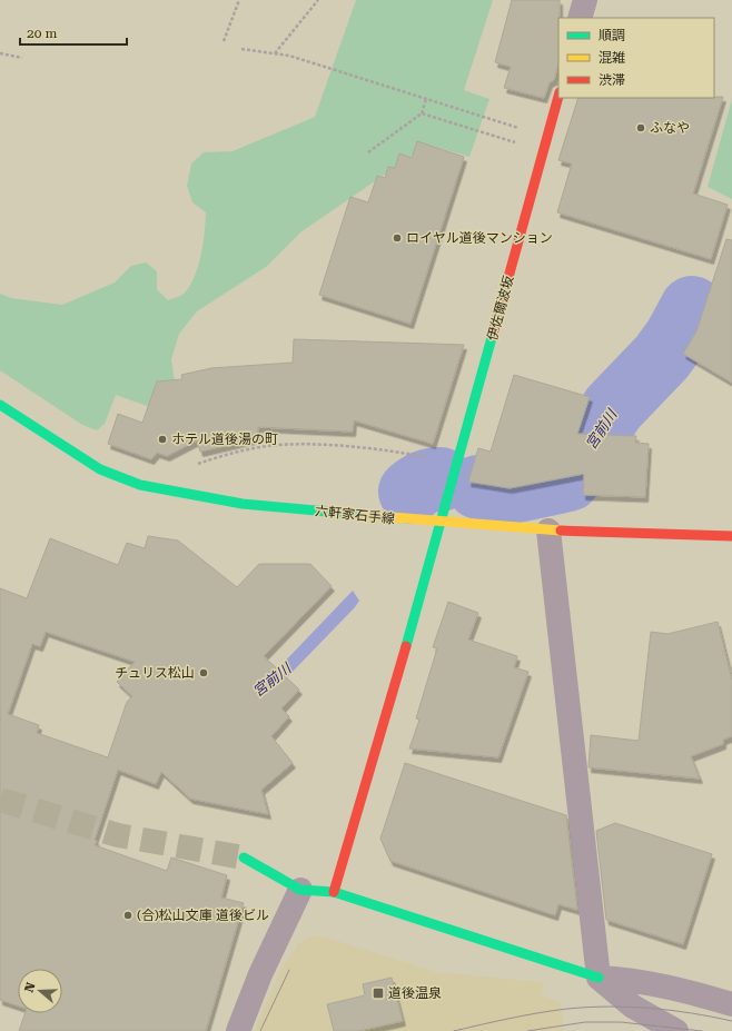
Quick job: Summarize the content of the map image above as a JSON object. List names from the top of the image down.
{
  "streets": {
    "street": ["伊佐爾波坂", "六軒家石手線"]
  },
  "crossings": [
    ["伊佐爾波坂", "六軒家石手線"]
  ],
  "water": ["宮前川"],
  "places": {
    "other": [
      "ふなや",
      "ロイヤル道後マンション",
      "ホテル道後湯の町",
      "チュリス松山",
      "(合)松山文庫 道後ビル"
    ],
    "transit": ["道後温泉"]
  },
  "legend": ["順調", "混雑", "渋滞"],
  "scale_bar": "20 m",
  "north": "left"
}
